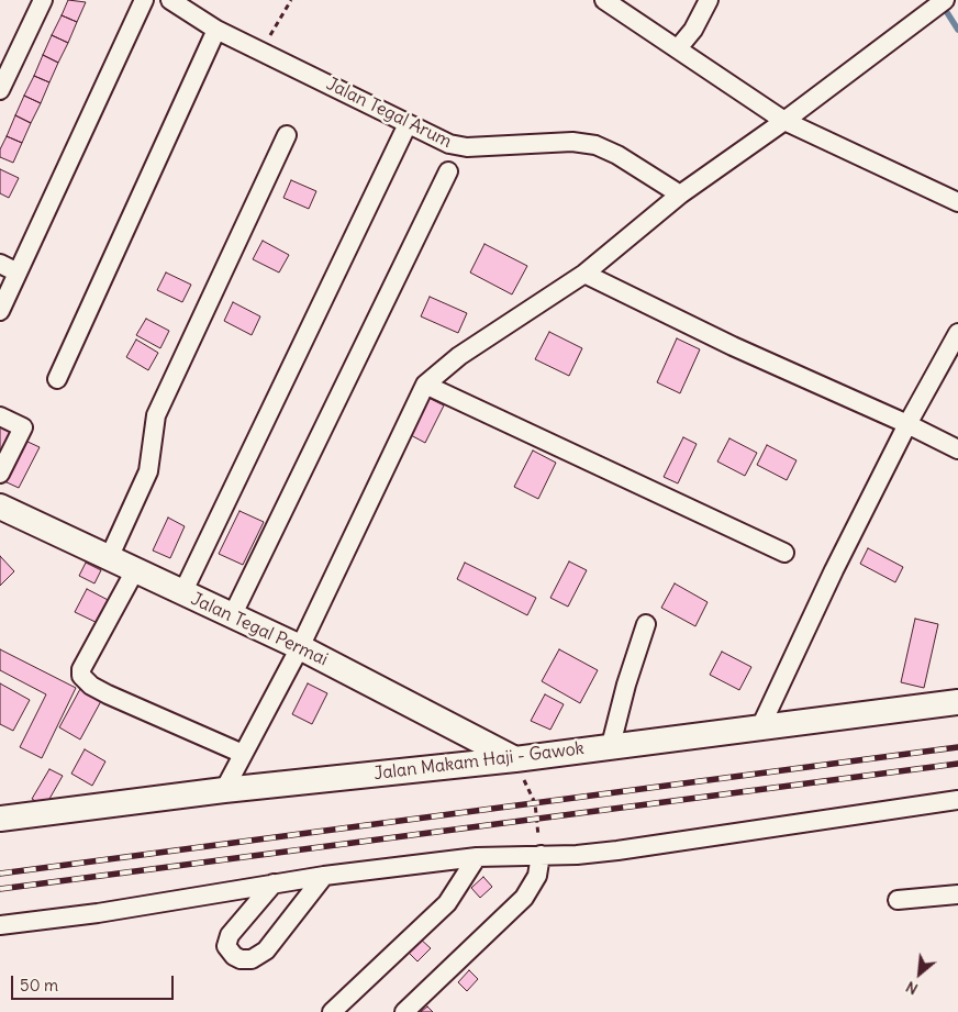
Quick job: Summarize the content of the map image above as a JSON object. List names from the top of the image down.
{
  "streets": {
    "street": ["Jalan Tegal Arum", "Jalan Tegal Permai", "Jalan Makam Haji - Gawok"]
  },
  "crossings": [
    ["Jalan Tegal Permai", "Jalan Makam Haji - Gawok"]
  ],
  "scale_bar": "50 m",
  "north": "bottom left"
}
